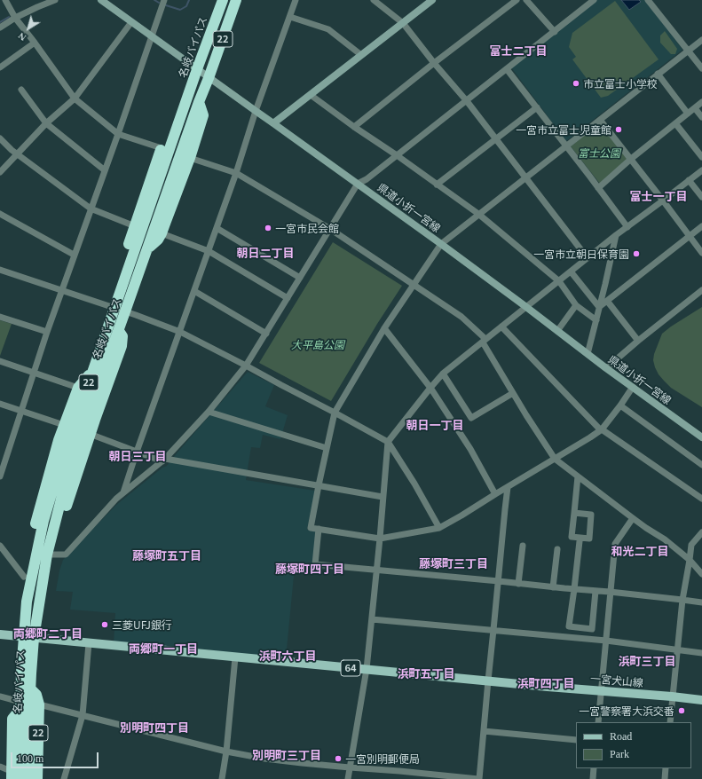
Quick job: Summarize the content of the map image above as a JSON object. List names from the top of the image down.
{
  "streets": {
    "highway": ["22", "名岐バイパス"],
    "main road": ["県道小折一宮線", "64", "一宮犬山線"]
  },
  "crossings": [
    ["22", "名岐バイパス"],
    ["名岐バイパス", "県道小折一宮線"],
    ["名岐バイパス", "一宮犬山線"]
  ],
  "districts": [
    "富士二丁目",
    "富士一丁目",
    "朝日二丁目",
    "朝日一丁目",
    "朝日三丁目",
    "和光二丁目",
    "藤塚町五丁目",
    "藤塚町三丁目",
    "藤塚町四丁目",
    "両郷町二丁目",
    "両郷町一丁目",
    "浜町六丁目",
    "浜町三丁目",
    "浜町五丁目",
    "浜町四丁目",
    "別明町四丁目",
    "別明町三丁目"
  ],
  "parks": ["富士公園", "大平島公園"],
  "places": [
    "市立富士小学校",
    "一宮市立富士児童館",
    "一宮市民会館",
    "一宮市立朝日保育園",
    "三菱UFJ銀行",
    "一宮警察署大浜交番",
    "一宮別明郵便局"
  ],
  "legend": ["Road", "Park"],
  "scale_bar": "100 m",
  "north": "bottom left"
}
